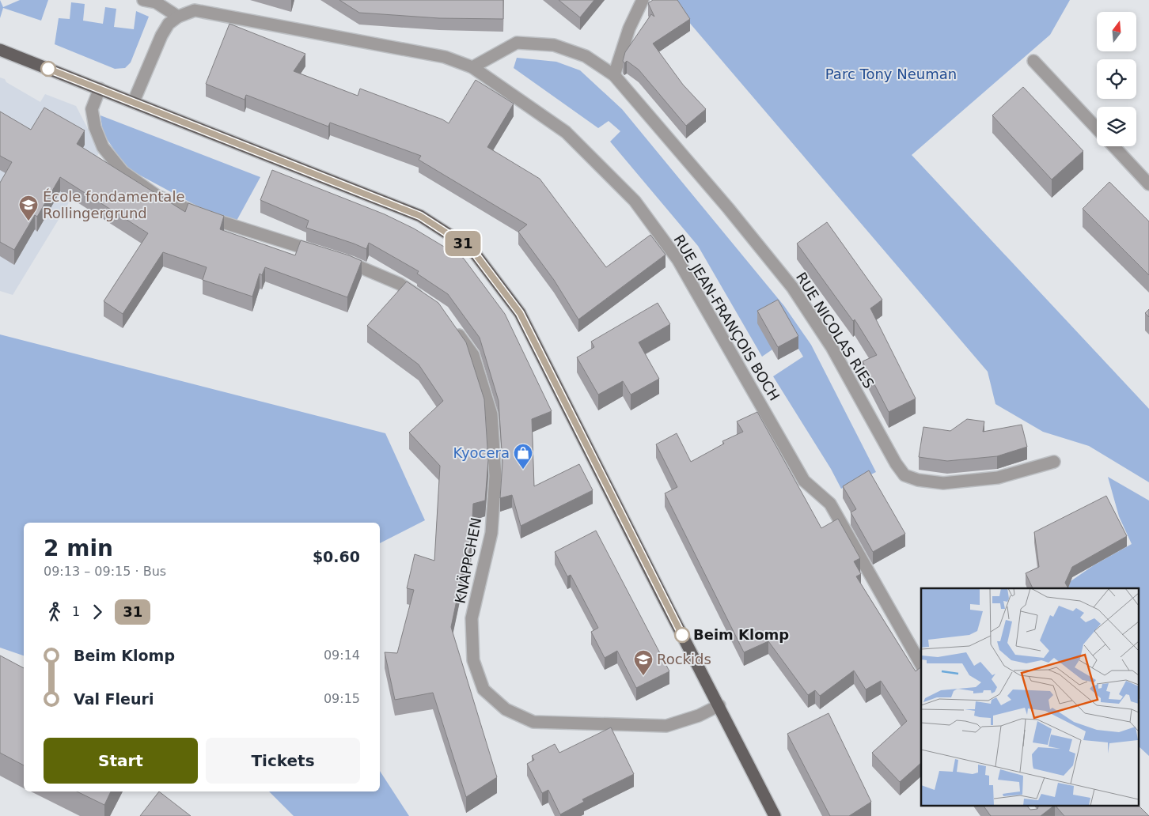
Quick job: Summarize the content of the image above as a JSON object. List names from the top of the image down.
{
  "streets": {
    "street": ["RUE JEAN-FRANÇOIS BOCH", "RUE NICOLAS RIES", "KNÄPPCHEN"]
  },
  "crossings": [
    ["RUE JEAN-FRANÇOIS BOCH", "RUE NICOLAS RIES"]
  ],
  "parks": ["Parc Tony Neuman"],
  "places": {
    "school or university": ["École fondamentale Rollingergrund", "Rockids"],
    "shop": ["Kyocera"],
    "other": ["Beim Klomp"]
  },
  "lines": ["bus line 31"],
  "north": "top",
  "page": {
    "on_map": "31",
    "heading": ["2 min", "09:13 – 09:15 · Bus", "$0.60"],
    "legs": ["1", "31"],
    "list": [
      {
        "name": "Beim Klomp",
        "value": "09:14"
      },
      {
        "name": "Val Fleuri",
        "value": "09:15"
      }
    ],
    "buttons": ["Start", "Tickets"]
  }
}
